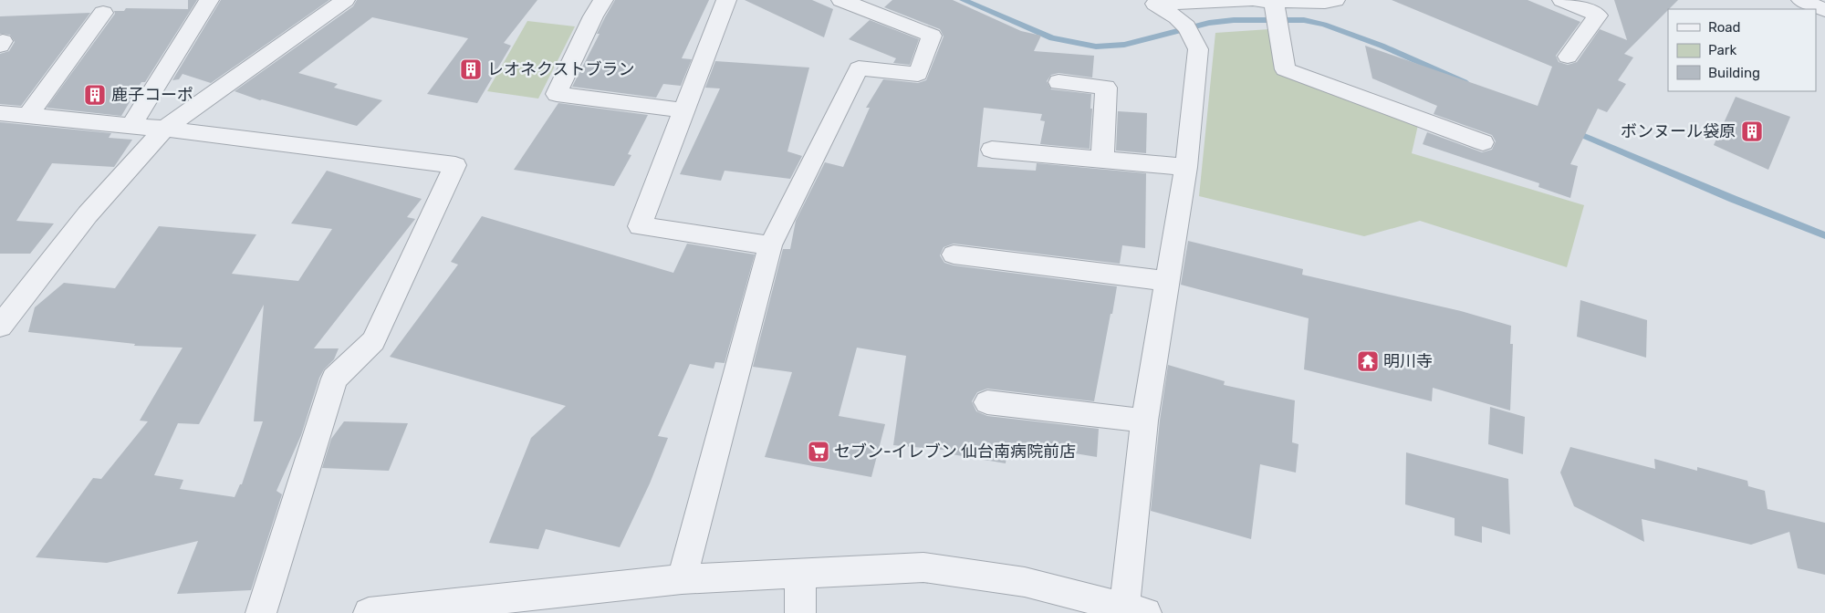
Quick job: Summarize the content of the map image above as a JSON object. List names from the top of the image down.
{
  "places": {
    "building": ["レオネクストブラン", "鹿子コーポ", "ボンヌール袋原"],
    "temple": ["明川寺"],
    "supermarket": ["セブン-イレブン 仙台南病院前店"]
  },
  "legend": ["Road", "Park", "Building"]
}
